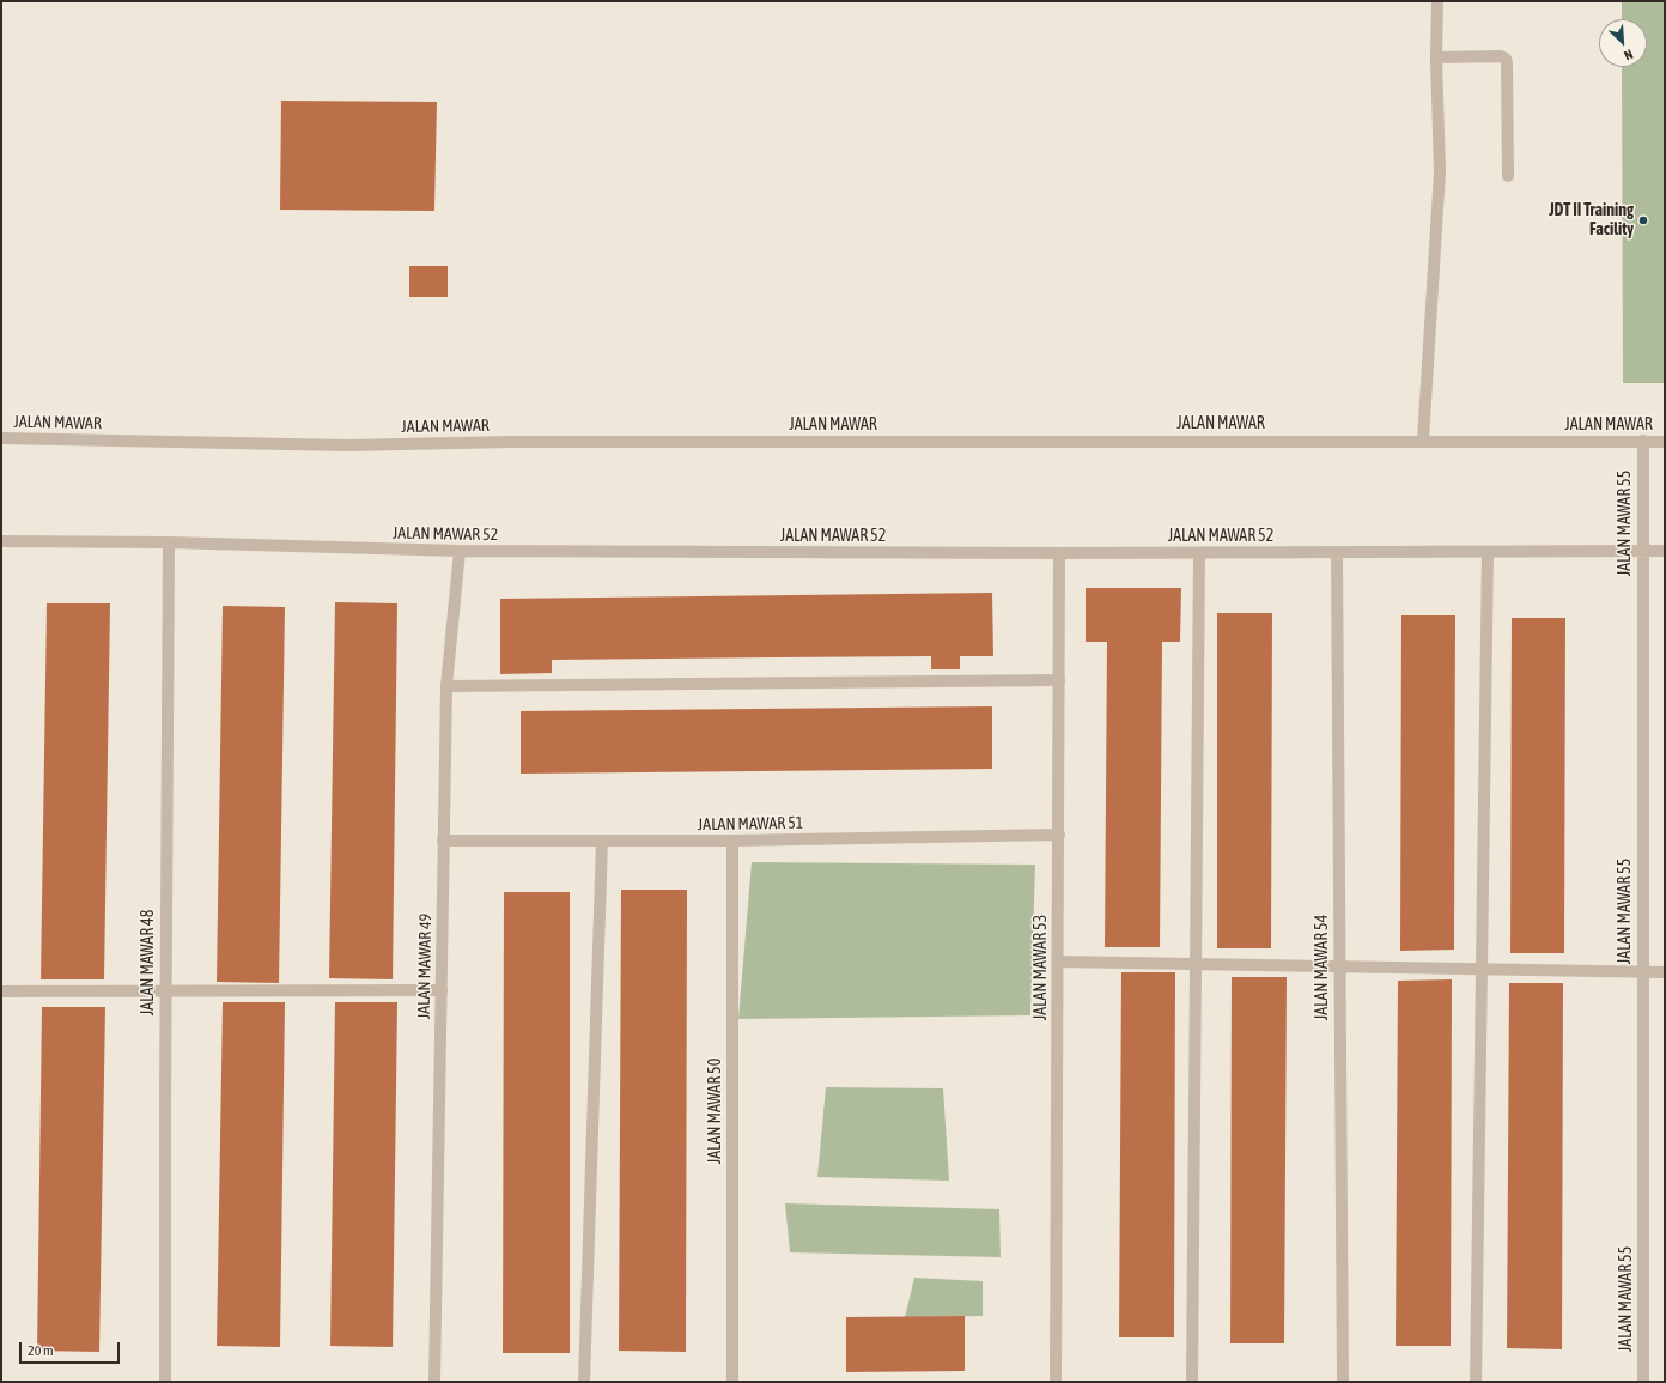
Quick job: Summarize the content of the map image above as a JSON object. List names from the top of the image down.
{
  "streets": {
    "street": [
      "JALAN MAWAR",
      "JALAN MAWAR 55",
      "JALAN MAWAR 52",
      "JALAN MAWAR 51",
      "JALAN MAWAR 48",
      "JALAN MAWAR 49",
      "JALAN MAWAR 53",
      "JALAN MAWAR 54",
      "JALAN MAWAR 50"
    ]
  },
  "crossings": [
    ["JALAN MAWAR", "JALAN MAWAR 55"],
    ["JALAN MAWAR 55", "JALAN MAWAR 52"],
    ["JALAN MAWAR 52", "JALAN MAWAR 48"],
    ["JALAN MAWAR 52", "JALAN MAWAR 49"],
    ["JALAN MAWAR 52", "JALAN MAWAR 53"],
    ["JALAN MAWAR 52", "JALAN MAWAR 54"],
    ["JALAN MAWAR 51", "JALAN MAWAR 49"],
    ["JALAN MAWAR 51", "JALAN MAWAR 53"],
    ["JALAN MAWAR 51", "JALAN MAWAR 50"]
  ],
  "places": ["JDT II Training Facility"],
  "scale_bar": "20 m",
  "north": "bottom right"
}
